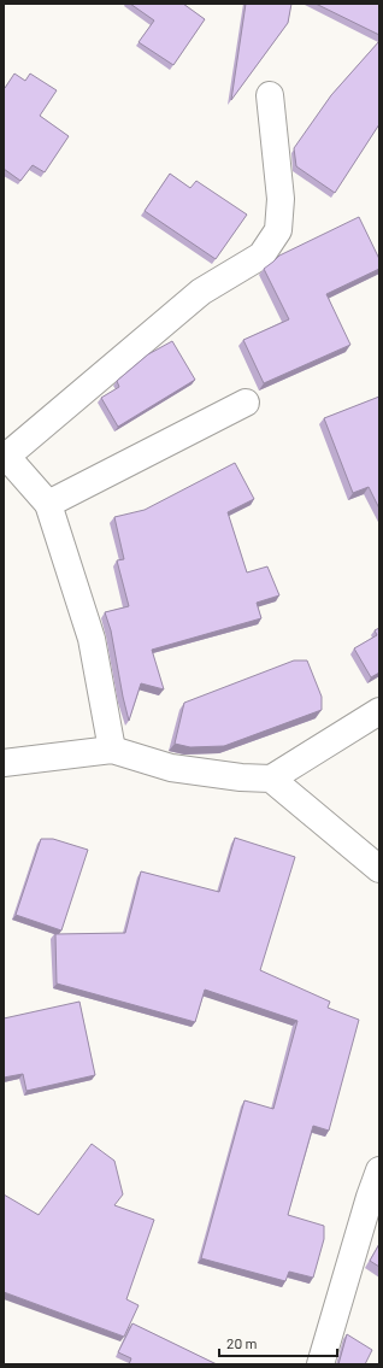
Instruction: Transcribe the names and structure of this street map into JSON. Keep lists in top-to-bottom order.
{
  "scale_bar": "20 m"
}
